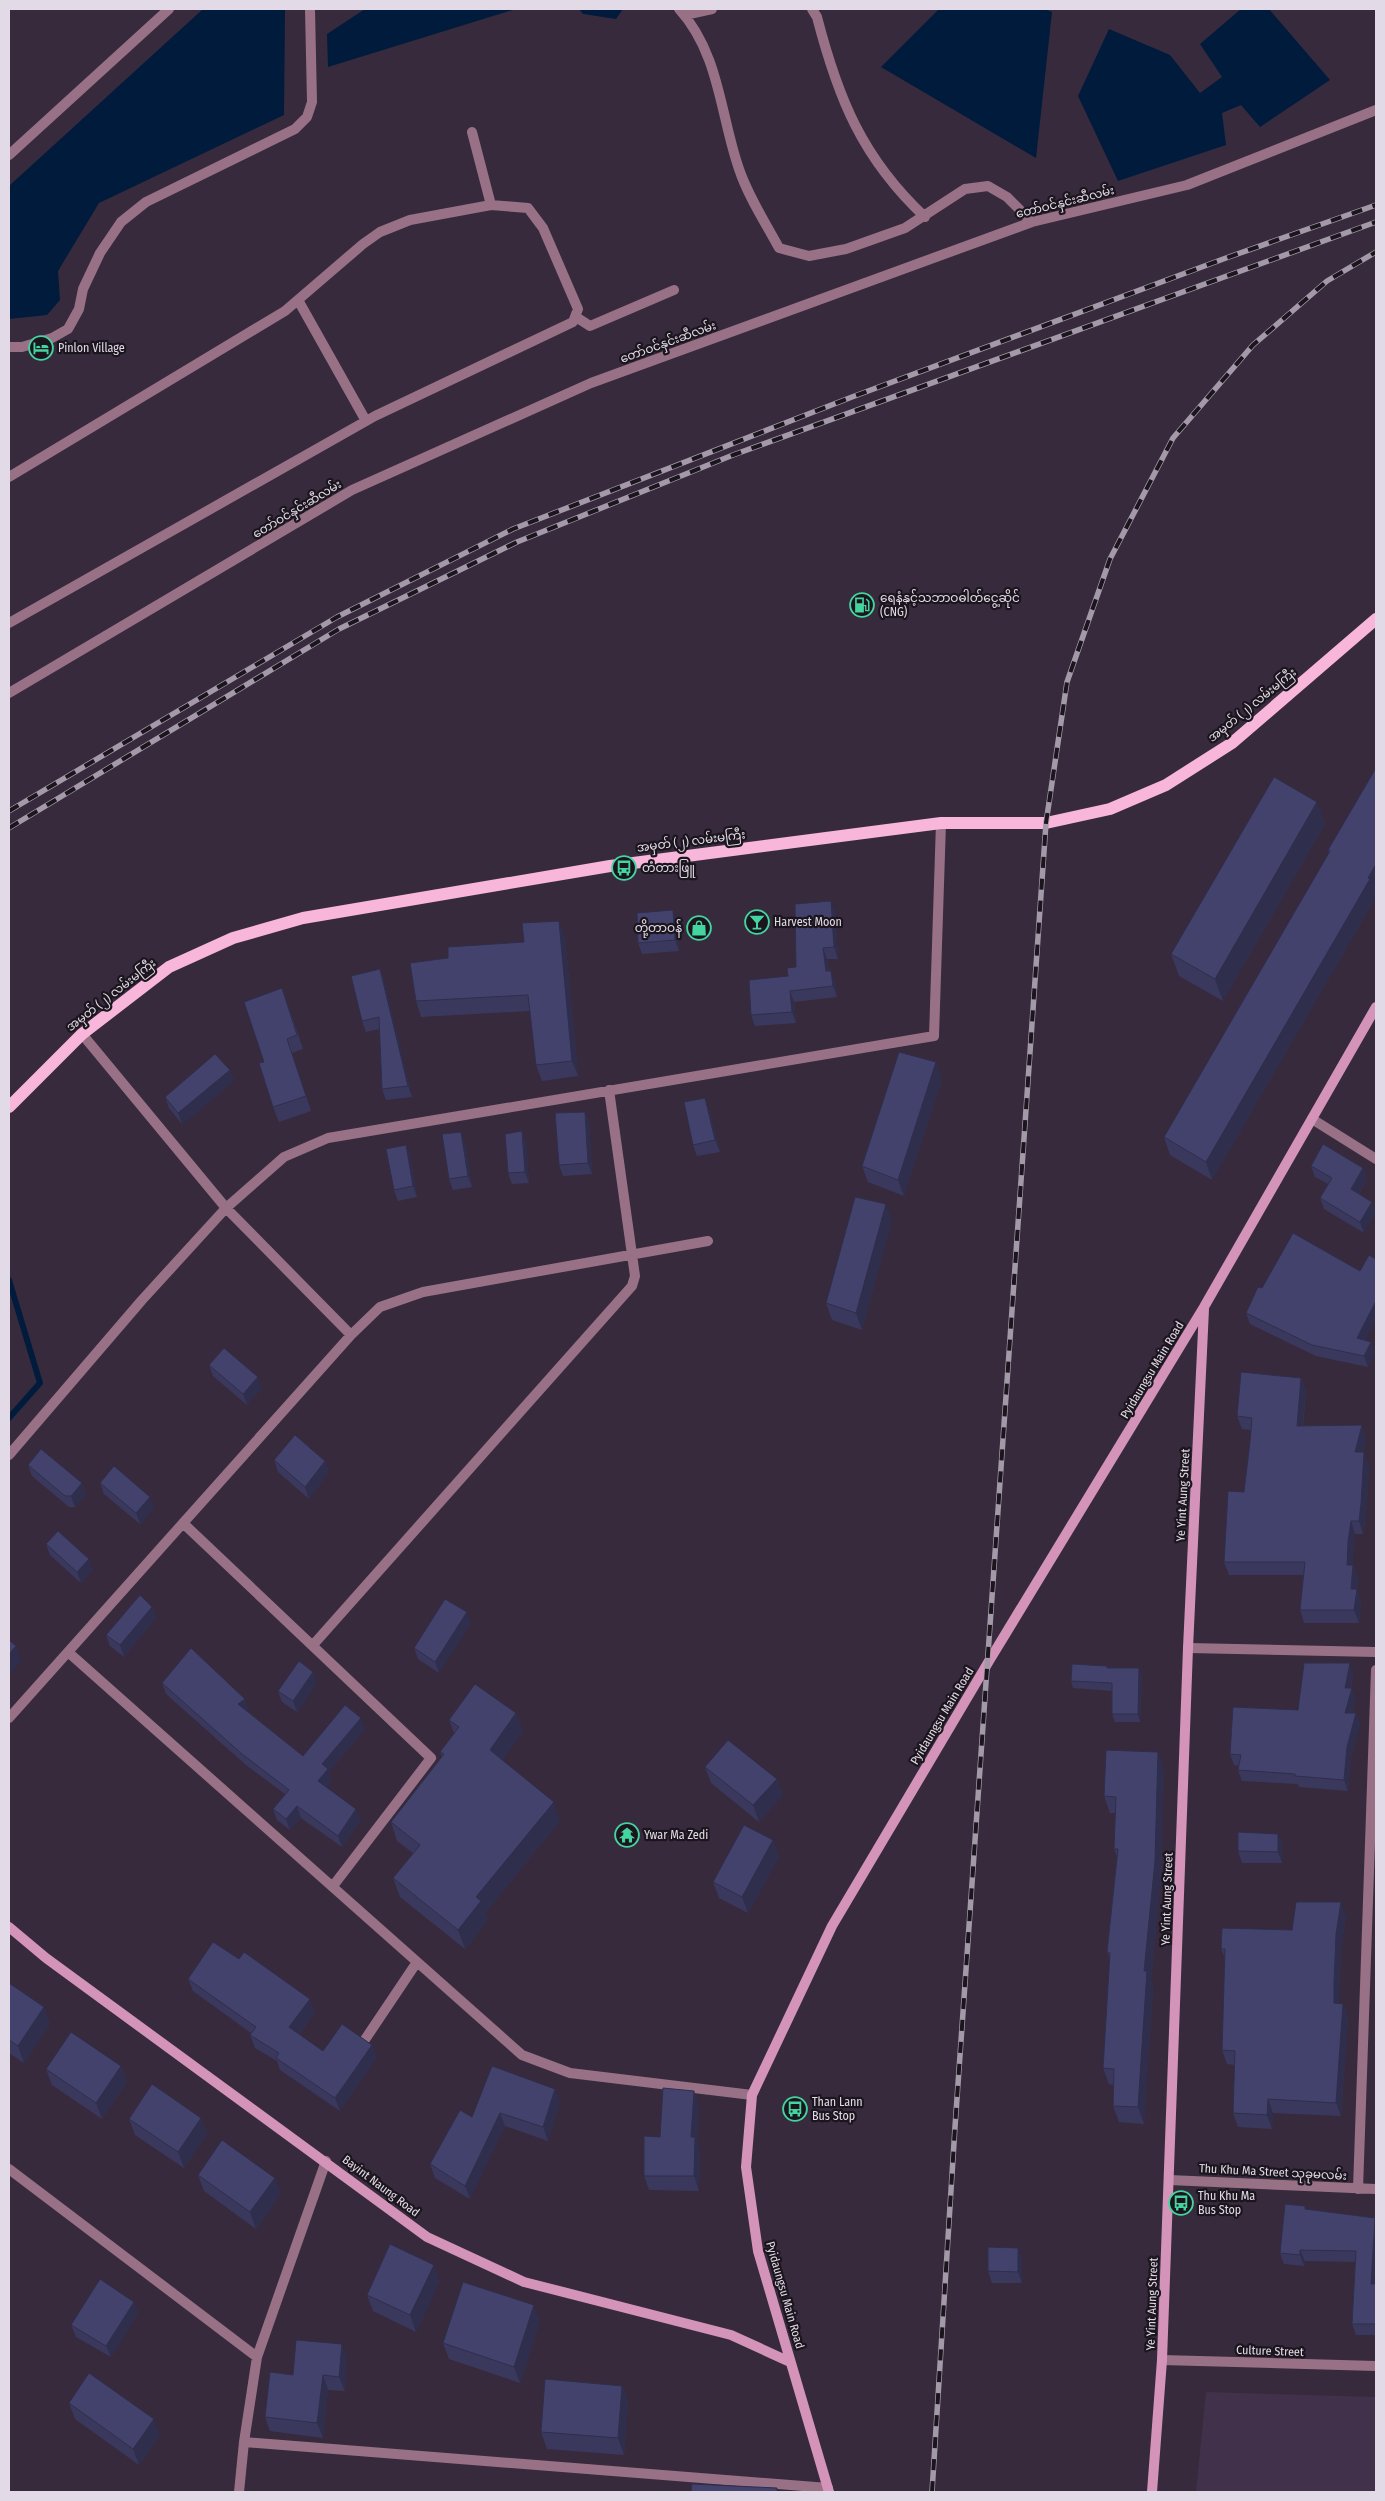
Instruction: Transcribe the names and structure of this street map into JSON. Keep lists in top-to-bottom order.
{
  "streets": {
    "main road": [
      "အမှတ် (၂) လမ်းမကြီး",
      "Pyidaungsu Main Road",
      "Ye Yint Aung Street",
      "Bayint Naung Road"
    ],
    "street": ["တော်ဝင်နှင်းဆီလမ်း", "Thu Khu Ma Street သုခုမလမ်း", "Culture Street"]
  },
  "crossings": [
    ["Pyidaungsu Main Road", "Ye Yint Aung Street"],
    ["Pyidaungsu Main Road", "Bayint Naung Road"],
    ["Ye Yint Aung Street", "Thu Khu Ma Street သုခုမလမ်း"],
    ["Ye Yint Aung Street", "Culture Street"]
  ],
  "places": {
    "hotel": ["Pinlon Village"],
    "fuel station": ["ရေနံနှင့်သဘာဝဓါတ်ငွေ့ဆိုင် (CNG)"],
    "bus stop": ["တံတားဖြူ", "Than Lann Bus Stop", "Thu Khu Ma Bus Stop"],
    "bar": ["Harvest Moon"],
    "shop": ["တို့တာဝန်"],
    "temple": ["Ywar Ma Zedi"]
  }
}
